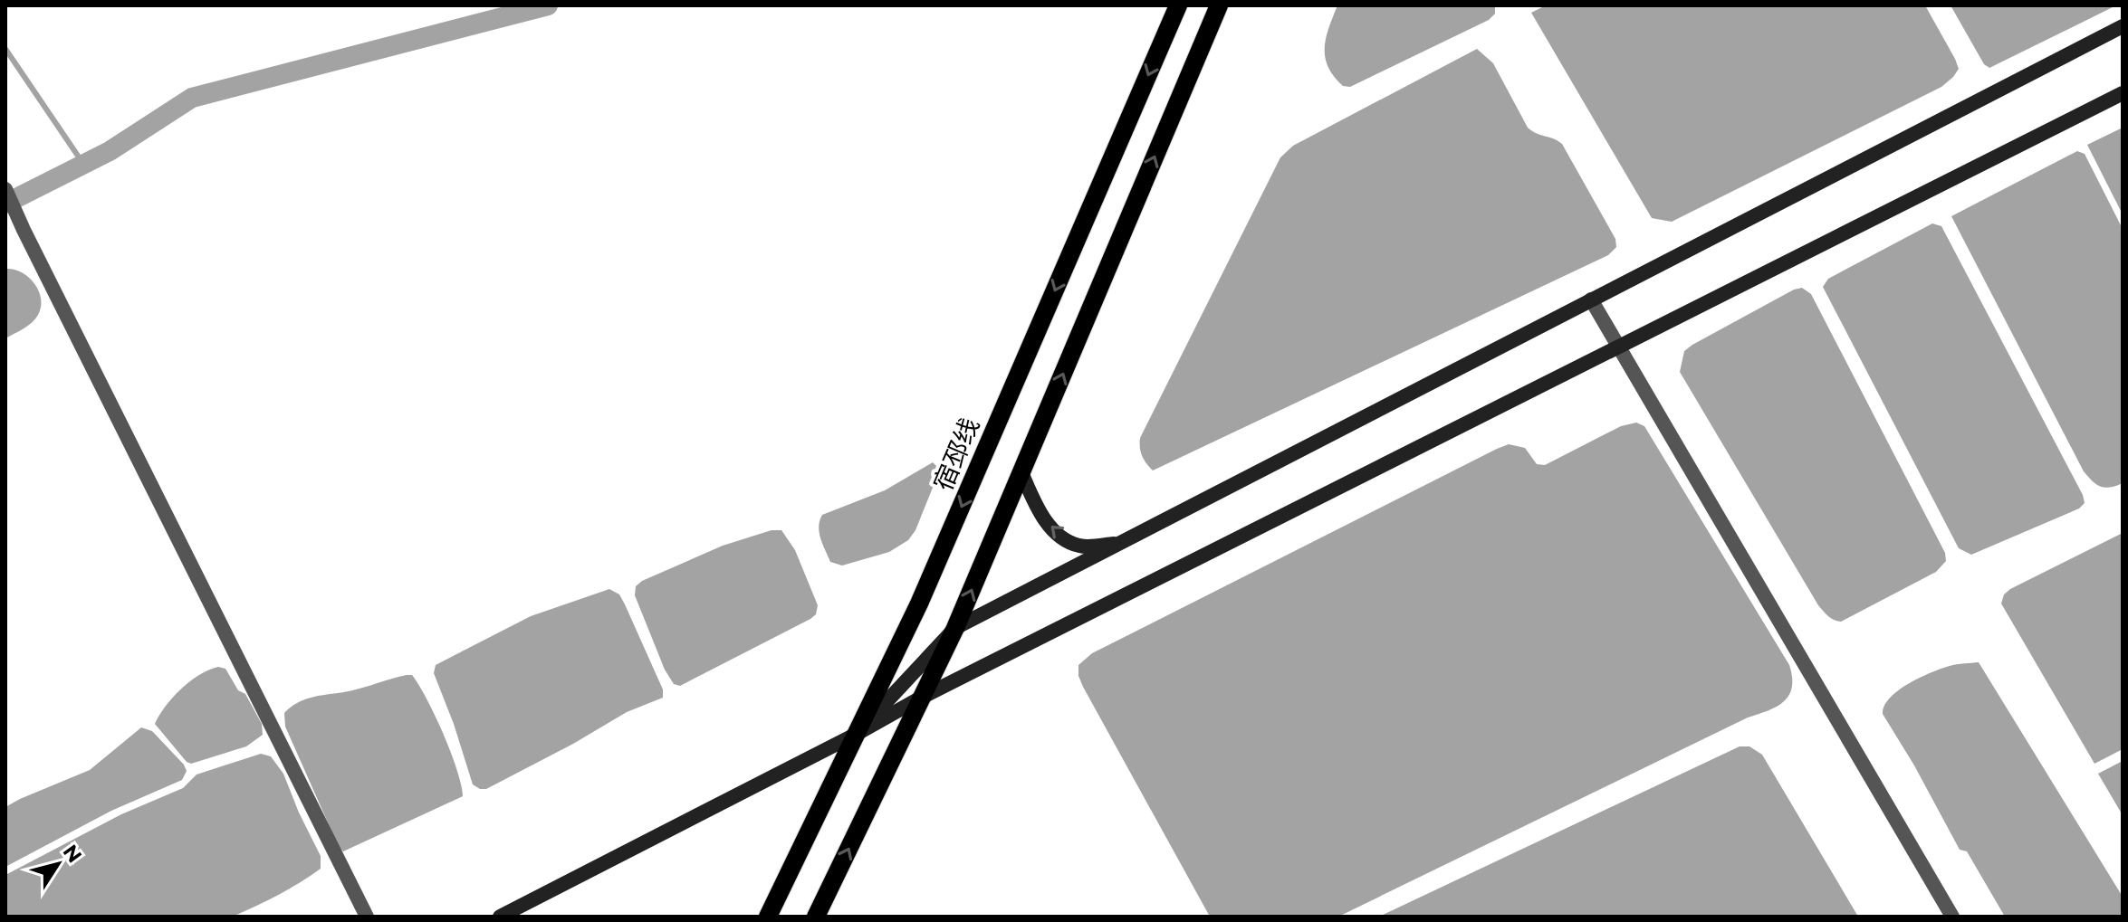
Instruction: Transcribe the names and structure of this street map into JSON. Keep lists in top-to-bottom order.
{
  "streets": {
    "main road": ["宿邳线"]
  },
  "north": "top right"
}
